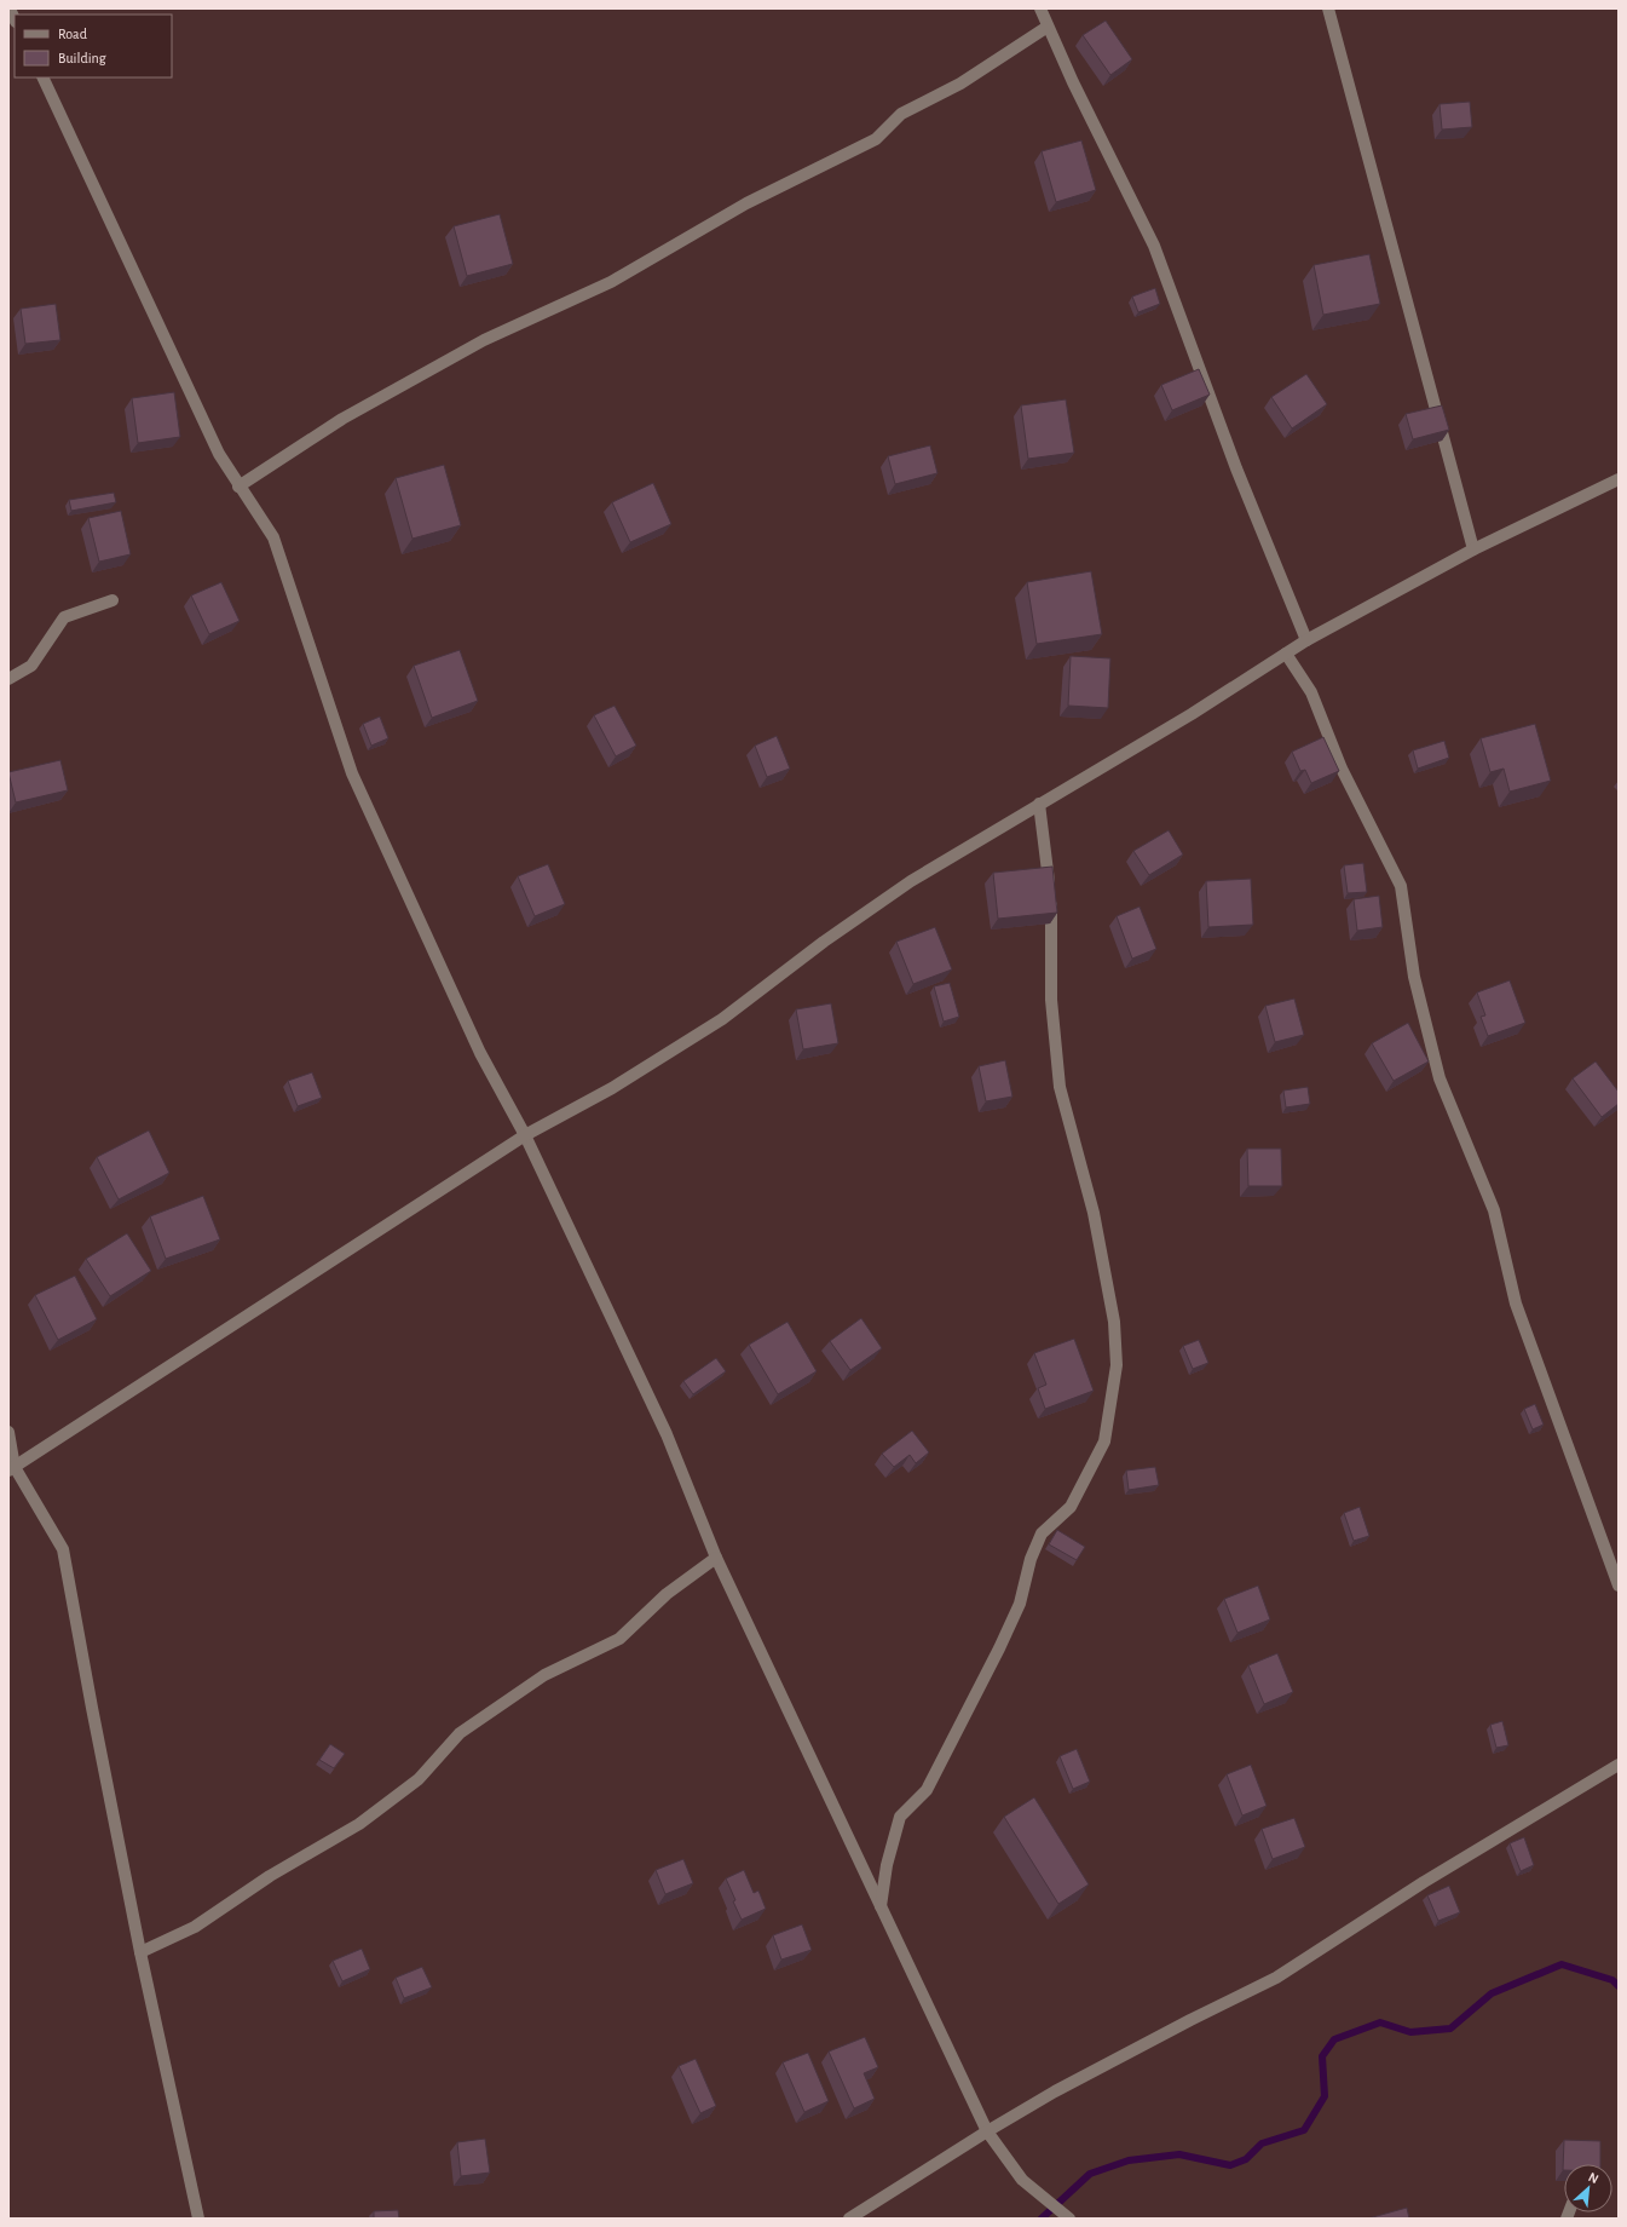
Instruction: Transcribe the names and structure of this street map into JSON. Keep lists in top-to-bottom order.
{
  "legend": ["Road", "Building"],
  "north": "top right"
}
